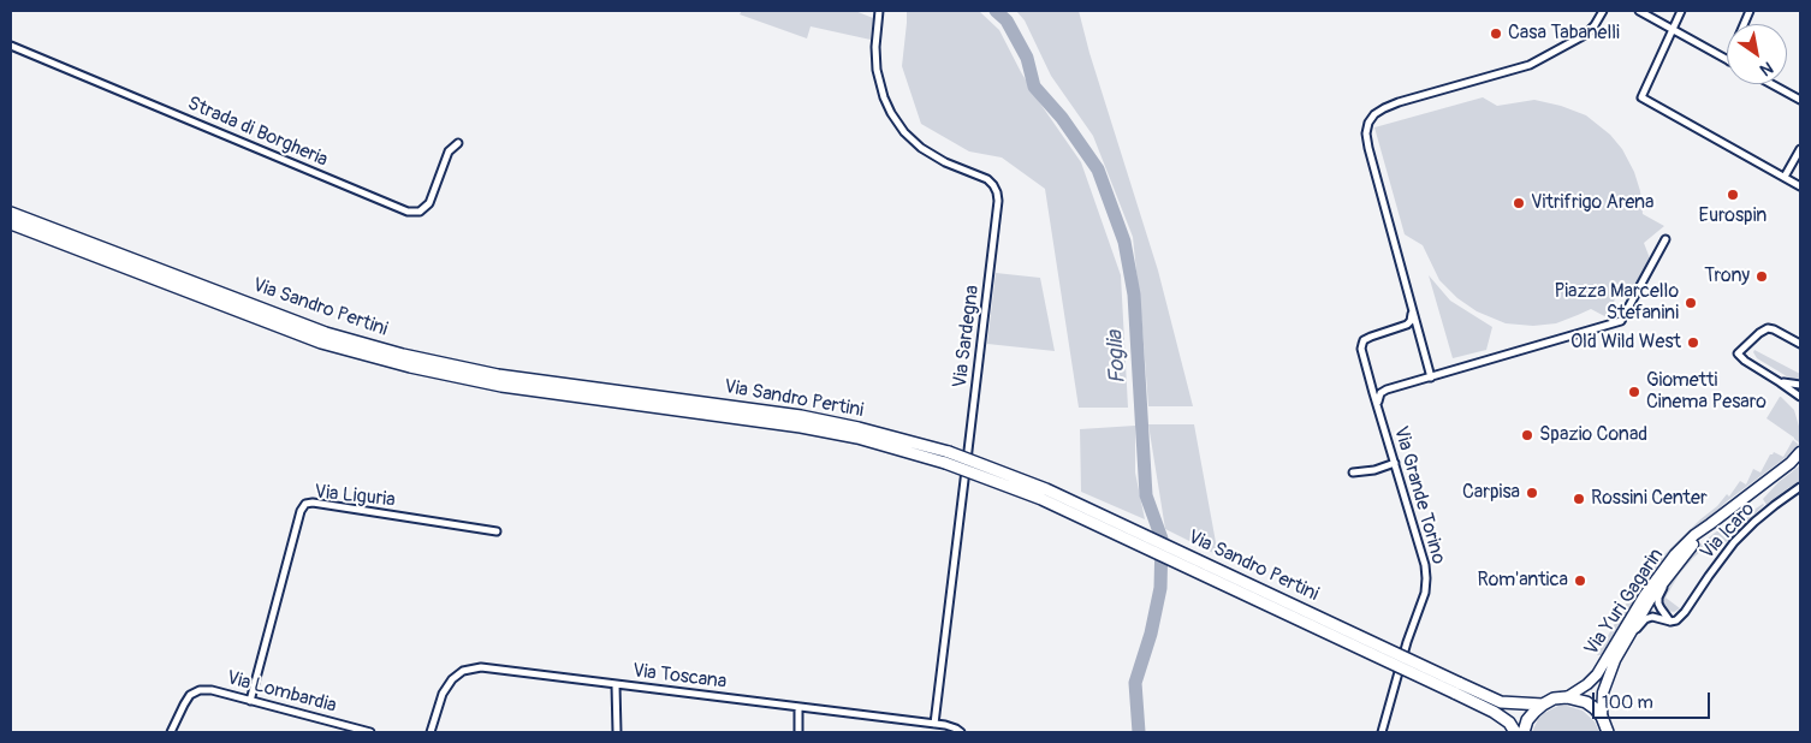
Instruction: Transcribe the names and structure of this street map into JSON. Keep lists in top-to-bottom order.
{
  "streets": {
    "main road": ["Via Sandro Pertini", "Via Yuri Gagarin"],
    "street": [
      "Strada di Borgheria",
      "Via Sardegna",
      "Via Grande Torino",
      "Via Liguria",
      "Via Icaro",
      "Via Toscana",
      "Via Lombardia"
    ]
  },
  "crossings": [
    ["Via Sandro Pertini", "Via Yuri Gagarin"],
    ["Via Sardegna", "Via Toscana"],
    ["Via Liguria", "Via Lombardia"],
    ["Via Icaro", "Via Yuri Gagarin"]
  ],
  "water": ["Foglia"],
  "places": [
    "Casa Tabanelli",
    "Eurospin",
    "Vitrifrigo Arena",
    "Trony",
    "Piazza Marcello Stefanini",
    "Old Wild West",
    "Giometti Cinema Pesaro",
    "Spazio Conad",
    "Carpisa",
    "Rossini Center",
    "Rom'antica"
  ],
  "scale_bar": "100 m",
  "north": "bottom right"
}
